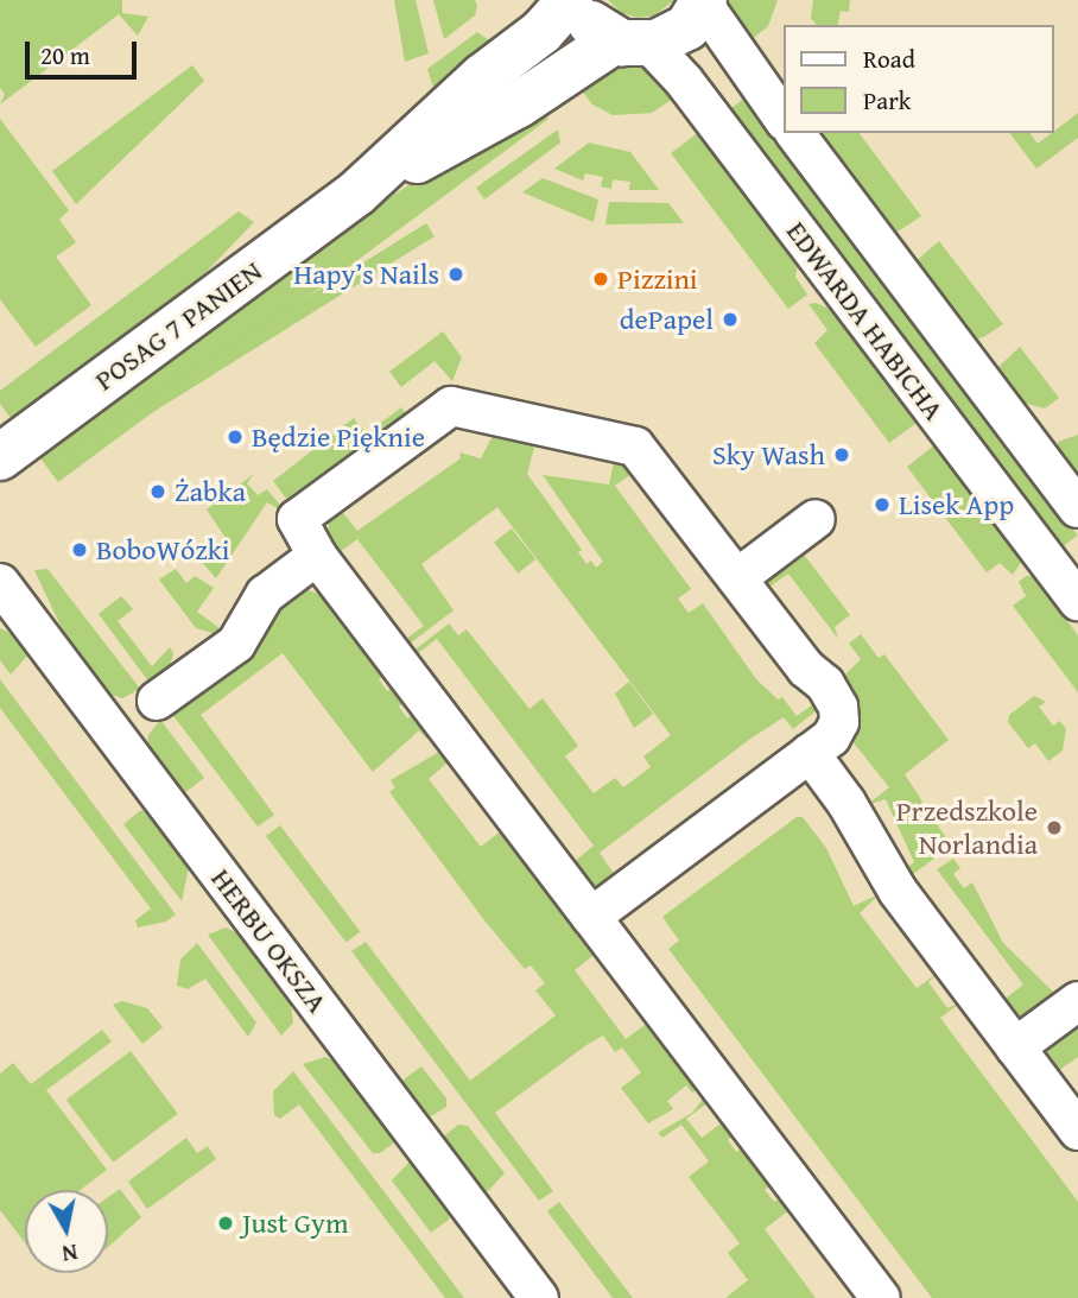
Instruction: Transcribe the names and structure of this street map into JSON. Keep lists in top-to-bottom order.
{
  "streets": {
    "street": ["EDWARDA HABICHA", "POSAG 7 PANIEN", "HERBU OKSZA"]
  },
  "crossings": [
    ["EDWARDA HABICHA", "POSAG 7 PANIEN"]
  ],
  "places": [
    "Hapy’s Nails",
    "Pizzini",
    "dePapel",
    "Będzie Pięknie",
    "Sky Wash",
    "Żabka",
    "Lisek App",
    "BoboWózki",
    "Przedszkole Norlandia",
    "Just Gym"
  ],
  "legend": ["Road", "Park"],
  "scale_bar": "20 m",
  "north": "bottom"
}
